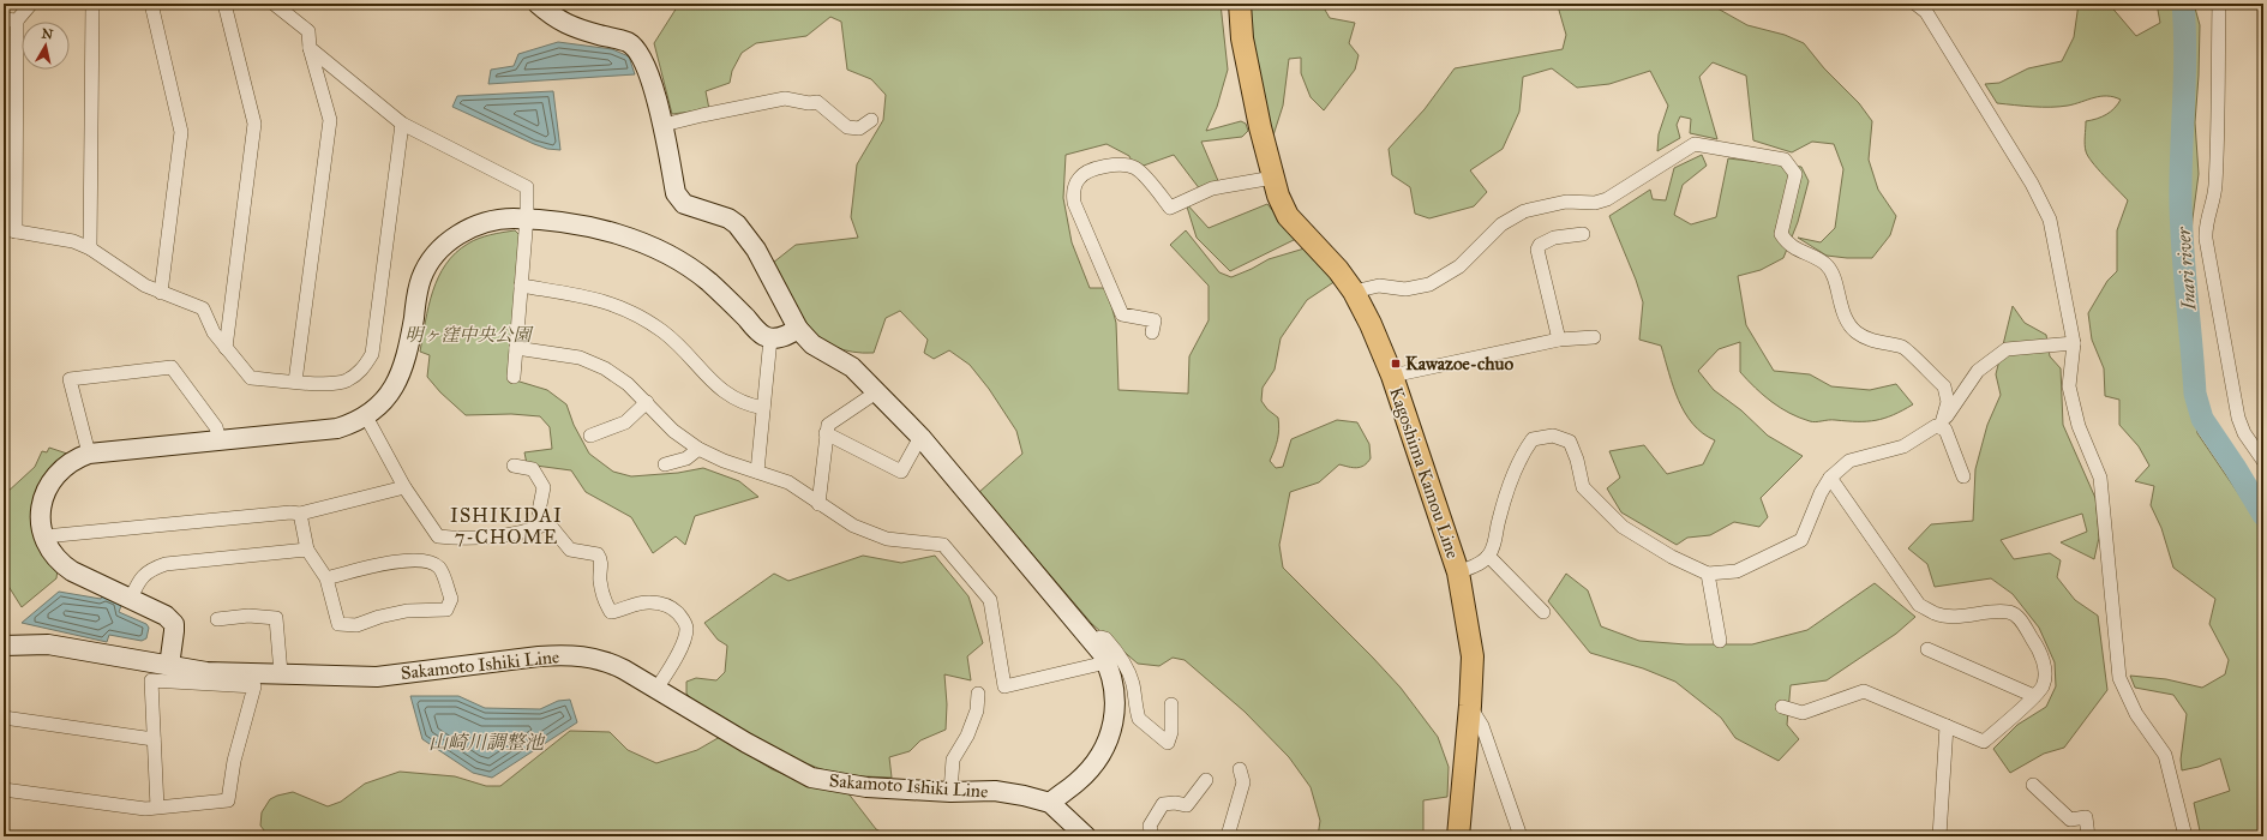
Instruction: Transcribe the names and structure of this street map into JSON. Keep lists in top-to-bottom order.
{
  "streets": {
    "main road": ["Kagoshima Kamou Line"],
    "street": ["Sakamoto Ishiki Line"]
  },
  "districts": ["ISHIKIDAI 7-CHOME"],
  "water": ["Inari river", "山崎川調整池"],
  "parks": ["明ヶ窪中央公園"],
  "places": {
    "transit": ["Kawazoe-chuo"]
  },
  "north": "top"
}
